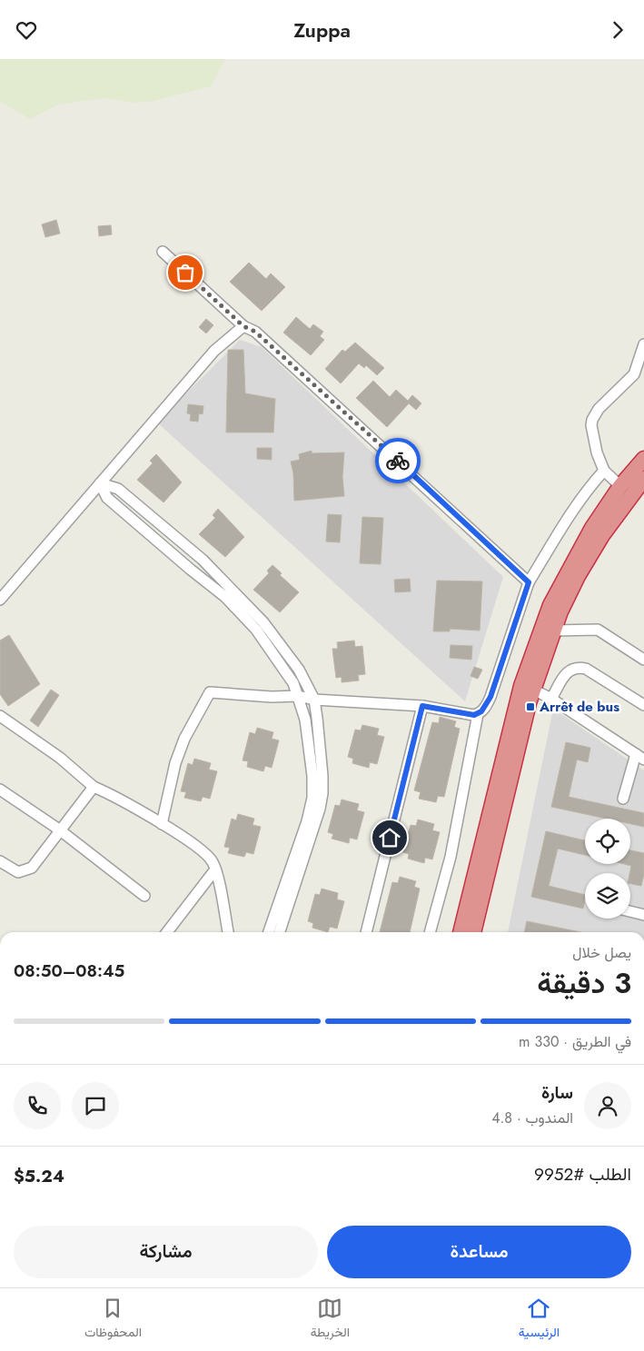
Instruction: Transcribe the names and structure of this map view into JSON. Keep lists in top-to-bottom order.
{
  "places": {
    "transit": ["Arrêt de bus"]
  },
  "page": {
    "header": "Zuppa",
    "heading": ["3 دقيقة", "يصل خلال", "08:45–08:50"],
    "panel": [
      "سارة",
      "المندوب · 4.8",
      "الطلب #9952",
      "$5.24"
    ],
    "bar": "في الطريق · 330 m",
    "buttons": ["مساعدة", "مشاركة"],
    "tabs": ["الرئيسية", "الخريطة", "المحفوظات"]
  }
}
